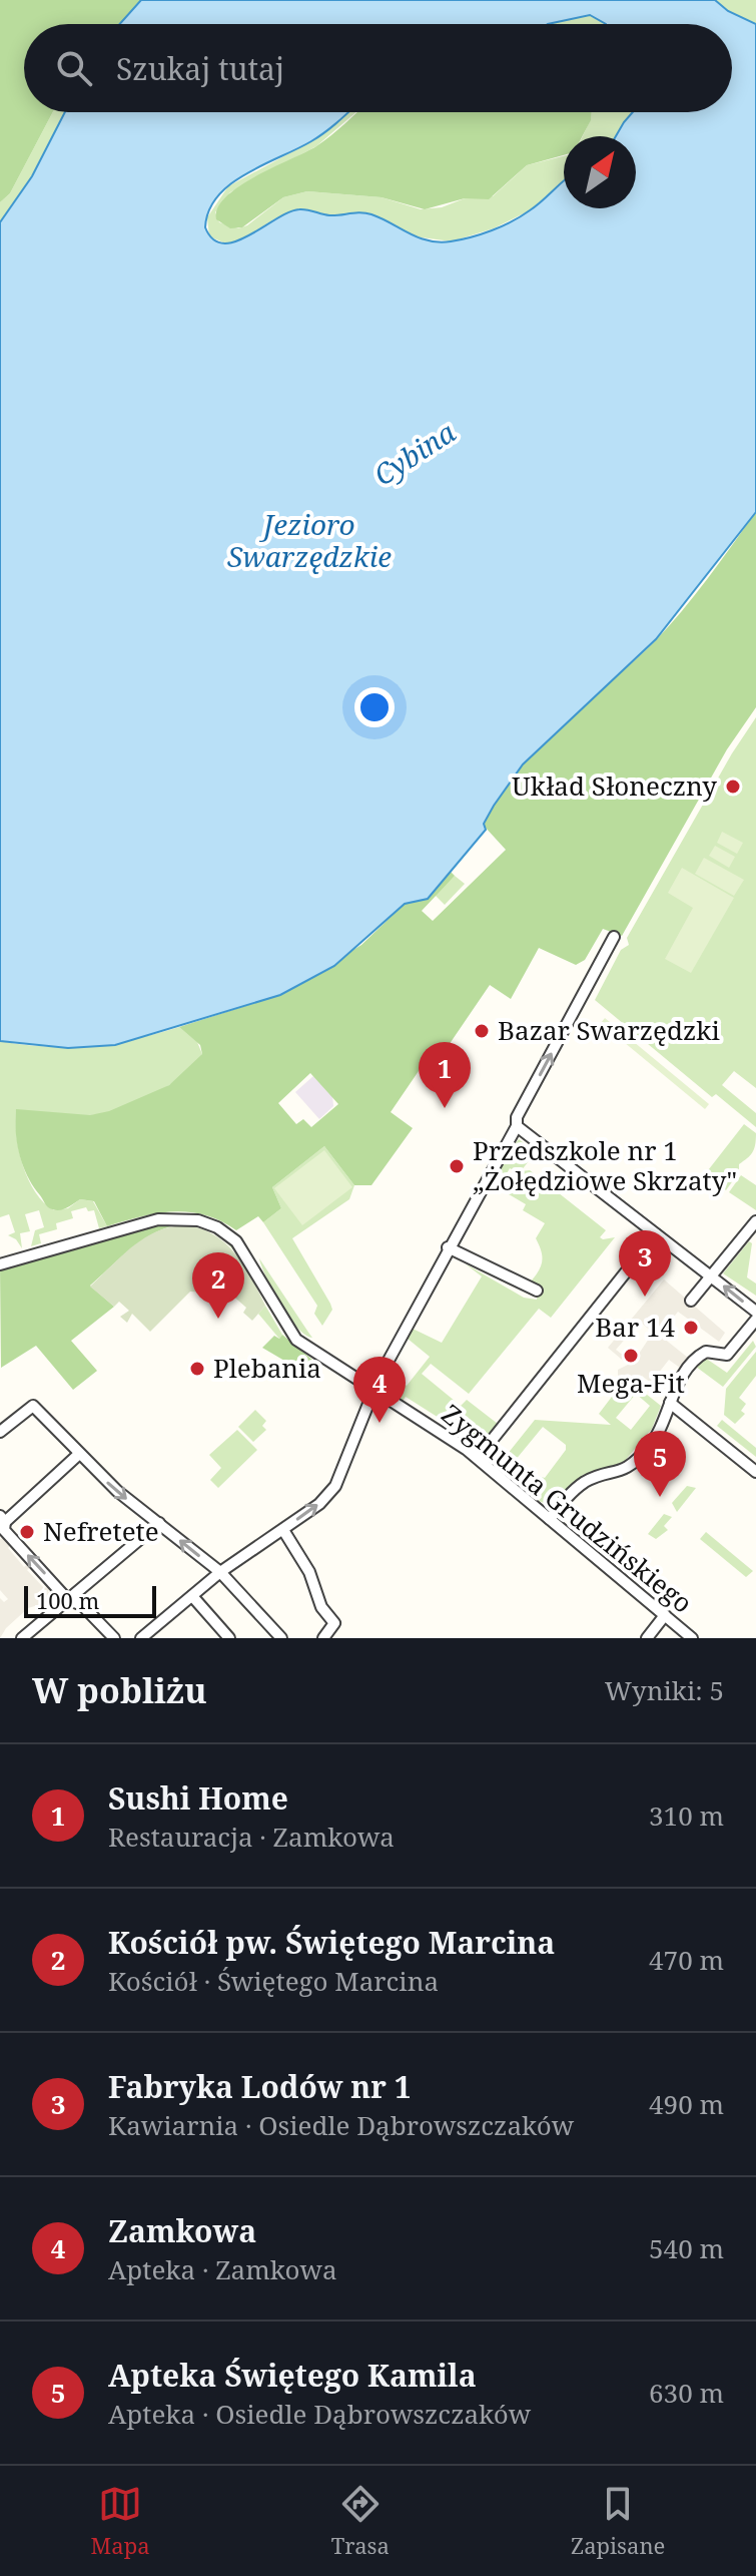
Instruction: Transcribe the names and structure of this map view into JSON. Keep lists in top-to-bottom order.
{
  "streets": {
    "street": ["Zygmunta Grudzińskiego"]
  },
  "water": ["Cybina", "Jezioro Swarzędzkie"],
  "places": [
    "Układ Słoneczny",
    "Bazar Swarzędzki",
    "Przedszkole nr 1 „Żołędziowe Skrzaty\"",
    "Bar 14",
    "Mega-Fit",
    "Plebania",
    "Nefretete"
  ],
  "scale_bar": "100 m",
  "north": "top right",
  "page": {
    "search": "Szukaj tutaj",
    "pins": [
      "1",
      "3",
      "2",
      "4",
      "5"
    ],
    "scale": "100 m",
    "heading": ["W pobliżu", "Wyniki: 5"],
    "list": [
      {
        "mark": "1",
        "name": "Sushi Home",
        "note": "Restauracja · Zamkowa",
        "value": "310 m"
      },
      {
        "mark": "2",
        "name": "Kościół pw. Świętego Marcina",
        "note": "Kościół · Świętego Marcina",
        "value": "470 m"
      },
      {
        "mark": "3",
        "name": "Fabryka Lodów nr 1",
        "note": "Kawiarnia · Osiedle Dąbrowszczaków",
        "value": "490 m"
      },
      {
        "mark": "4",
        "name": "Zamkowa",
        "note": "Apteka · Zamkowa",
        "value": "540 m"
      },
      {
        "mark": "5",
        "name": "Apteka Świętego Kamila",
        "note": "Apteka · Osiedle Dąbrowszczaków",
        "value": "630 m"
      }
    ],
    "nav": ["Mapa", "Trasa", "Zapisane"]
  }
}
